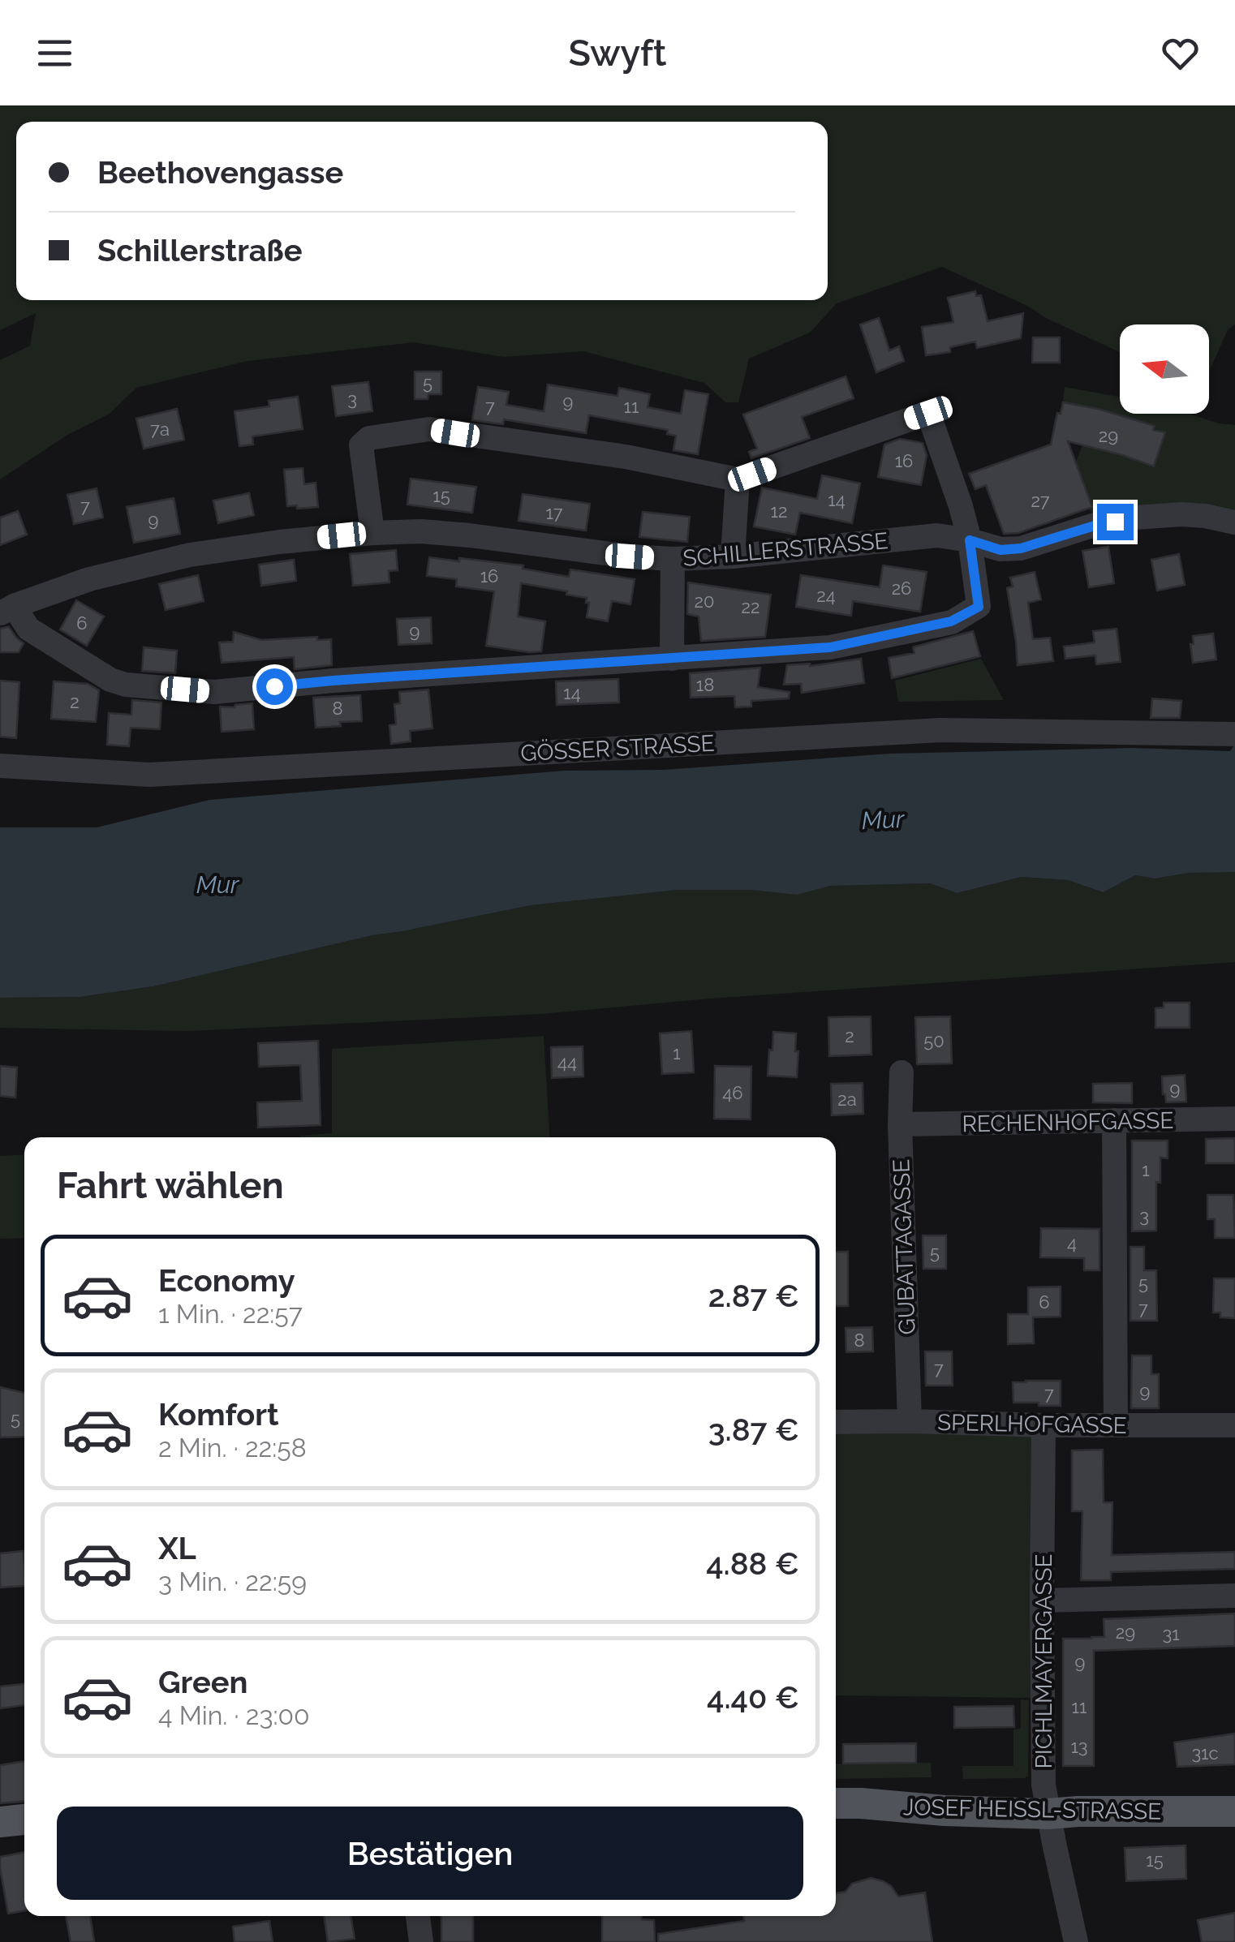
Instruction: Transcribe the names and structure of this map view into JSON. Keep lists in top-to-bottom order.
{
  "streets": {
    "main road": ["JOSEF HEISSL-STRASSE"],
    "street": [
      "SCHILLERSTRASSE",
      "GÖSSER STRASSE",
      "RECHENHOFGASSE",
      "GUBATTAGASSE",
      "SPERLHOFGASSE",
      "PICHLMAYERGASSE"
    ]
  },
  "crossings": [
    ["RECHENHOFGASSE", "GUBATTAGASSE"],
    ["GUBATTAGASSE", "SPERLHOFGASSE"],
    ["SPERLHOFGASSE", "PICHLMAYERGASSE"],
    ["PICHLMAYERGASSE", "JOSEF HEISSL-STRASSE"]
  ],
  "water": ["Mur"],
  "house_numbers": [
    "5",
    "3",
    "9",
    "7",
    "11",
    "7a",
    "29",
    "16",
    "15",
    "14",
    "27",
    "7",
    "12",
    "17",
    "9",
    "16",
    "26",
    "24",
    "20",
    "22",
    "6",
    "9",
    "18",
    "14",
    "2",
    "8",
    "2",
    "50",
    "1",
    "44",
    "9",
    "46",
    "2a",
    "1",
    "3",
    "4",
    "5",
    "5",
    "6",
    "7",
    "8",
    "7",
    "9",
    "7",
    "5",
    "29",
    "31",
    "9",
    "11",
    "13",
    "31c",
    "15"
  ],
  "north": "left",
  "page": {
    "header": "Swyft",
    "banner": ["Beethovengasse", "Schillerstraße"],
    "heading": "Fahrt wählen",
    "list": [
      {
        "name": "Economy",
        "note": "1 Min. · 22:57",
        "value": "2.87 €"
      },
      {
        "name": "Komfort",
        "note": "2 Min. · 22:58",
        "value": "3.87 €"
      },
      {
        "name": "XL",
        "note": "3 Min. · 22:59",
        "value": "4.88 €"
      },
      {
        "name": "Green",
        "note": "4 Min. · 23:00",
        "value": "4.40 €"
      }
    ],
    "buttons": "Bestätigen"
  }
}
